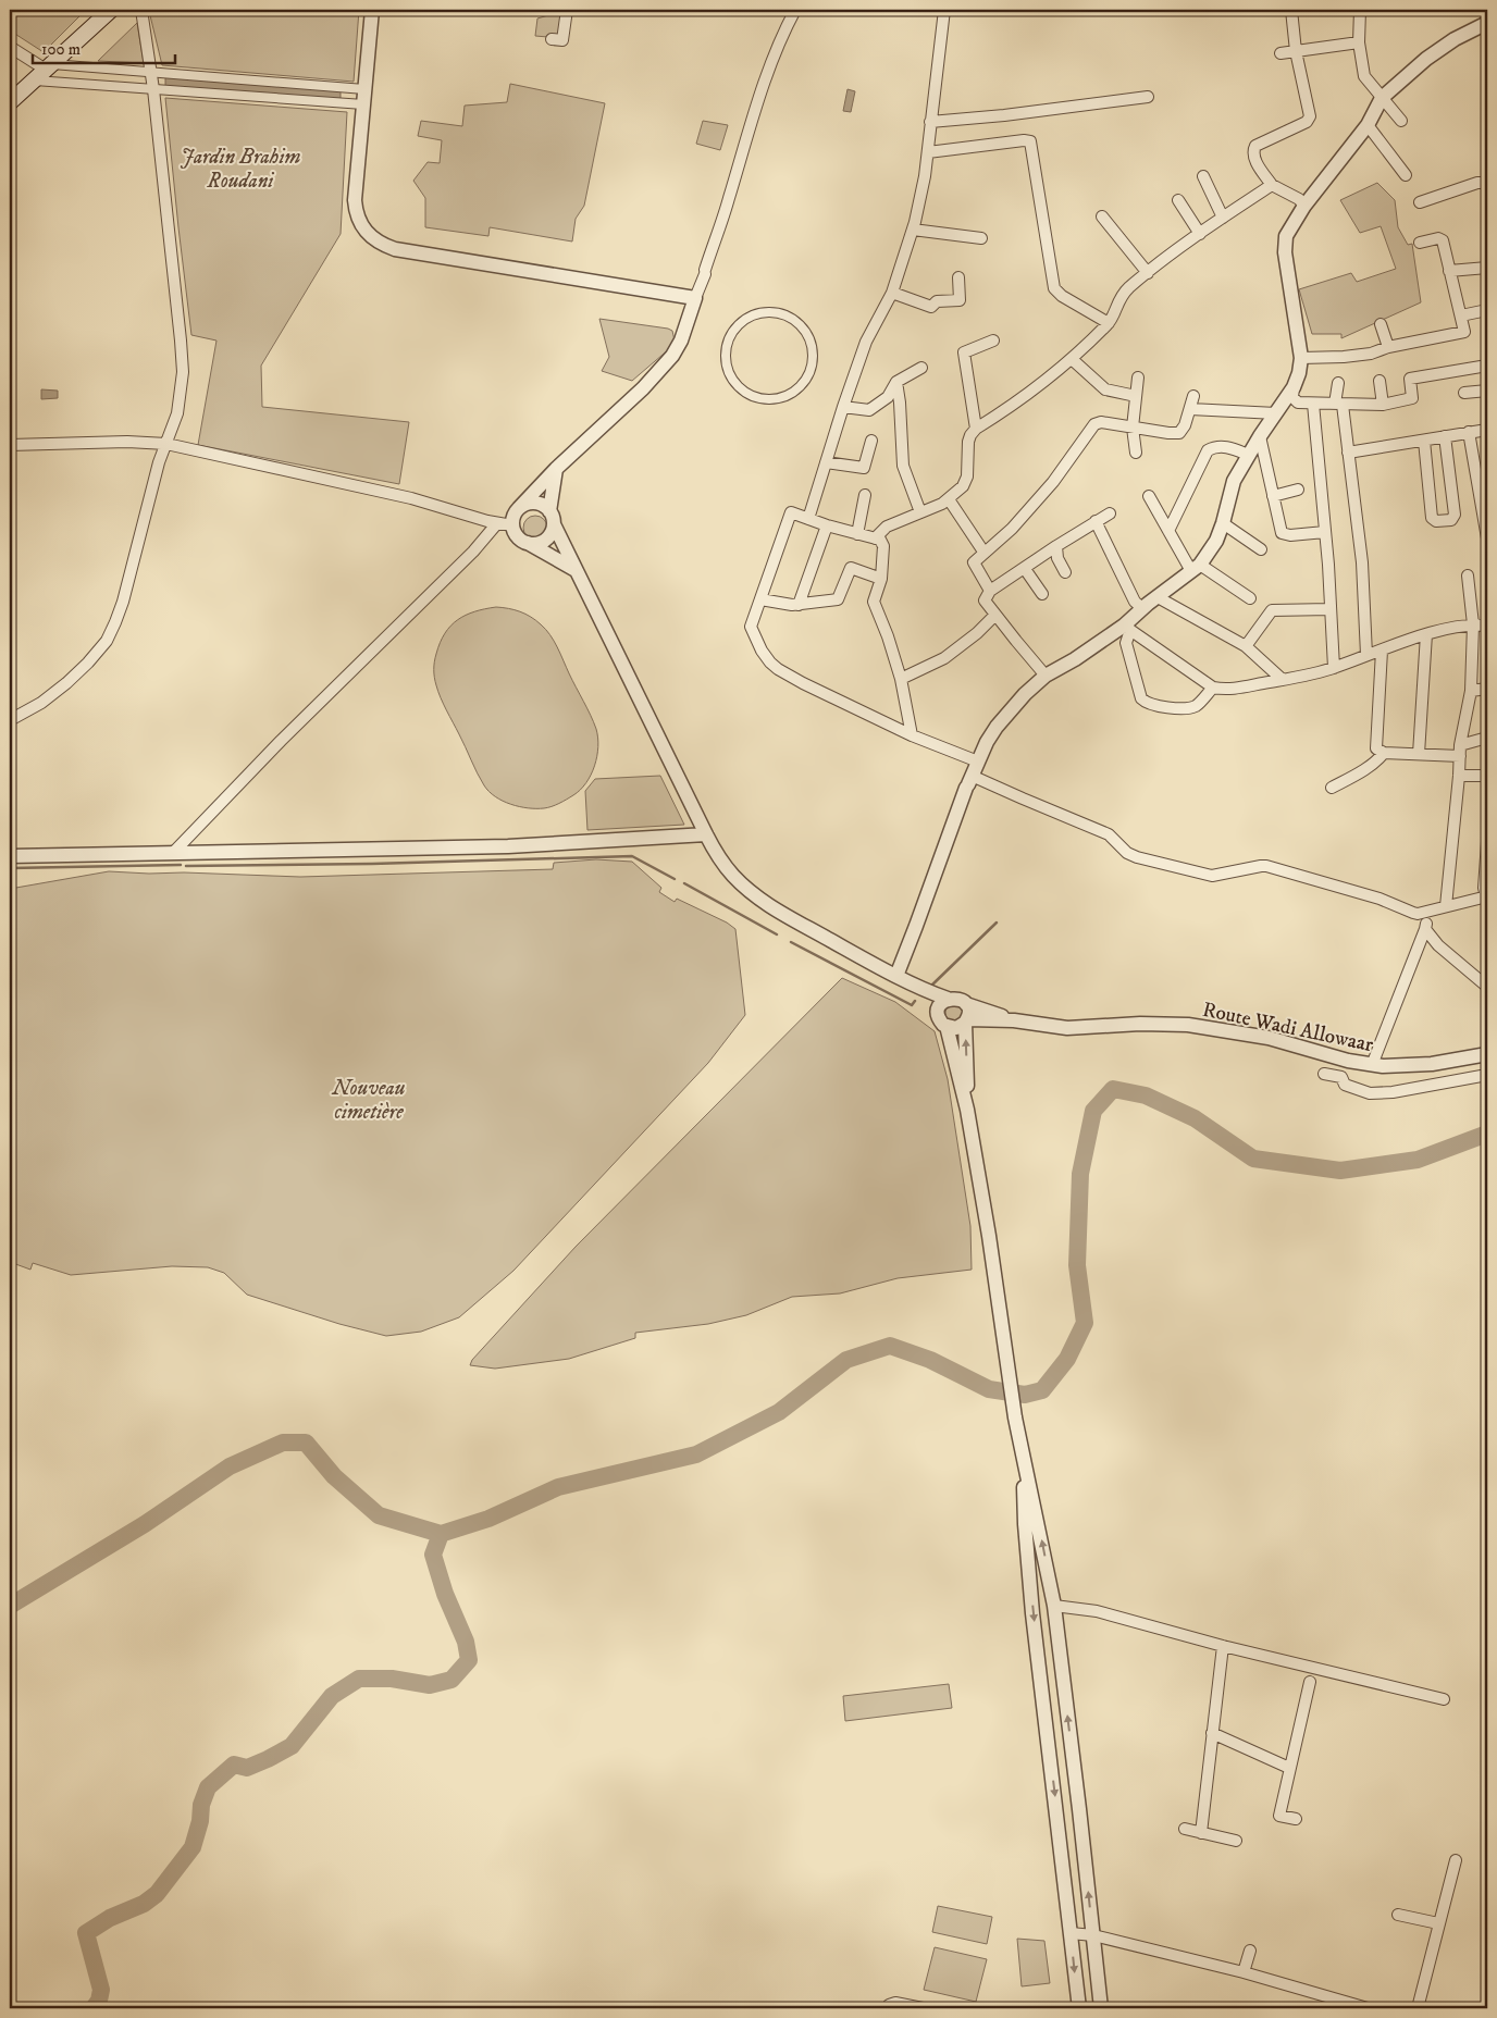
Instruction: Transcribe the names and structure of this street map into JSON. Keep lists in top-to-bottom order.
{
  "streets": {
    "street": ["Route Wadi Allowaar"]
  },
  "parks": ["Jardin Brahim Roudani", "Nouveau cimetière"],
  "scale_bar": "100 m"
}
